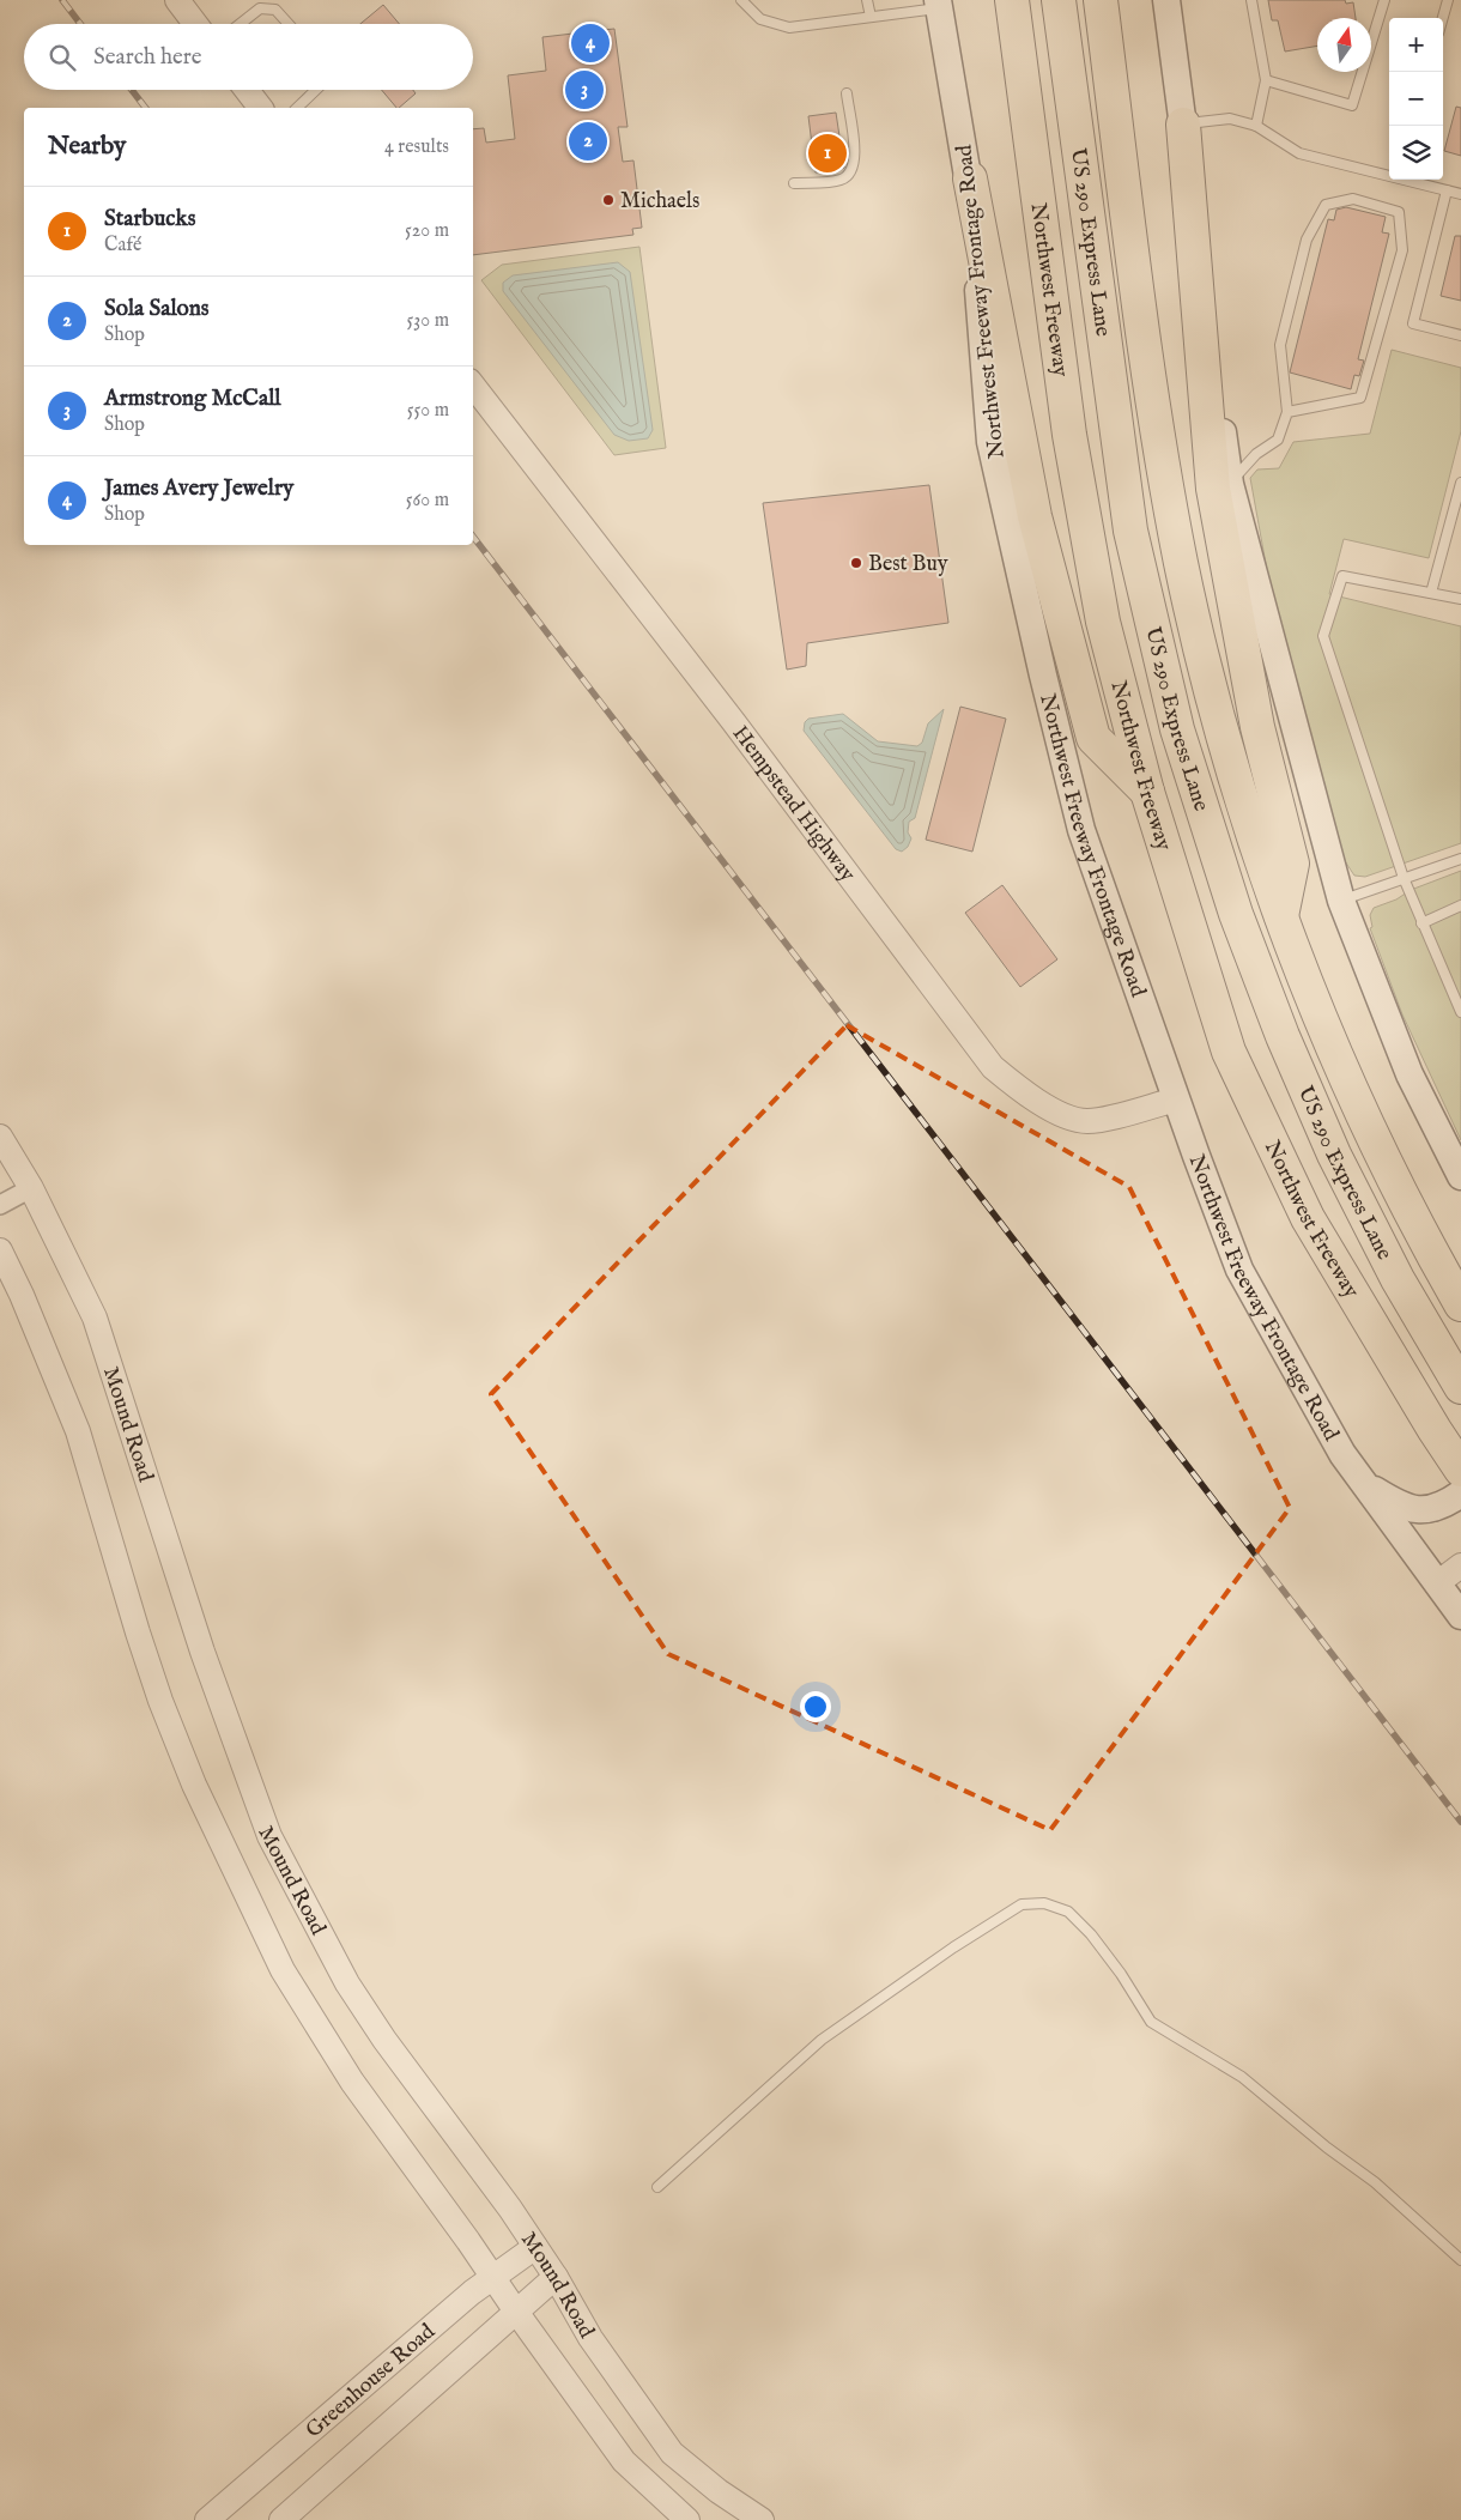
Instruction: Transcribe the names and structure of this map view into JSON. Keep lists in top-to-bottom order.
{
  "streets": {
    "highway": ["US 290 Express Lane", "Northwest Freeway"],
    "main road": ["Northwest Freeway Frontage Road"],
    "street": ["Hempstead Highway", "Mound Road", "Greenhouse Road"]
  },
  "crossings": [
    ["Northwest Freeway Frontage Road", "Hempstead Highway"],
    ["Mound Road", "Greenhouse Road"]
  ],
  "places": ["Michaels", "Best Buy"],
  "north": "top",
  "page": {
    "map_buttons": ["+", "−"],
    "pins": [
      "4",
      "3",
      "2",
      "1"
    ],
    "search": "Search here",
    "heading": ["Nearby", "4 results"],
    "list": [
      {
        "mark": "1",
        "name": "Starbucks",
        "note": "Café",
        "value": "520 m"
      },
      {
        "mark": "2",
        "name": "Sola Salons",
        "note": "Shop",
        "value": "530 m"
      },
      {
        "mark": "3",
        "name": "Armstrong McCall",
        "note": "Shop",
        "value": "550 m"
      },
      {
        "mark": "4",
        "name": "James Avery Jewelry",
        "note": "Shop",
        "value": "560 m"
      }
    ]
  }
}
